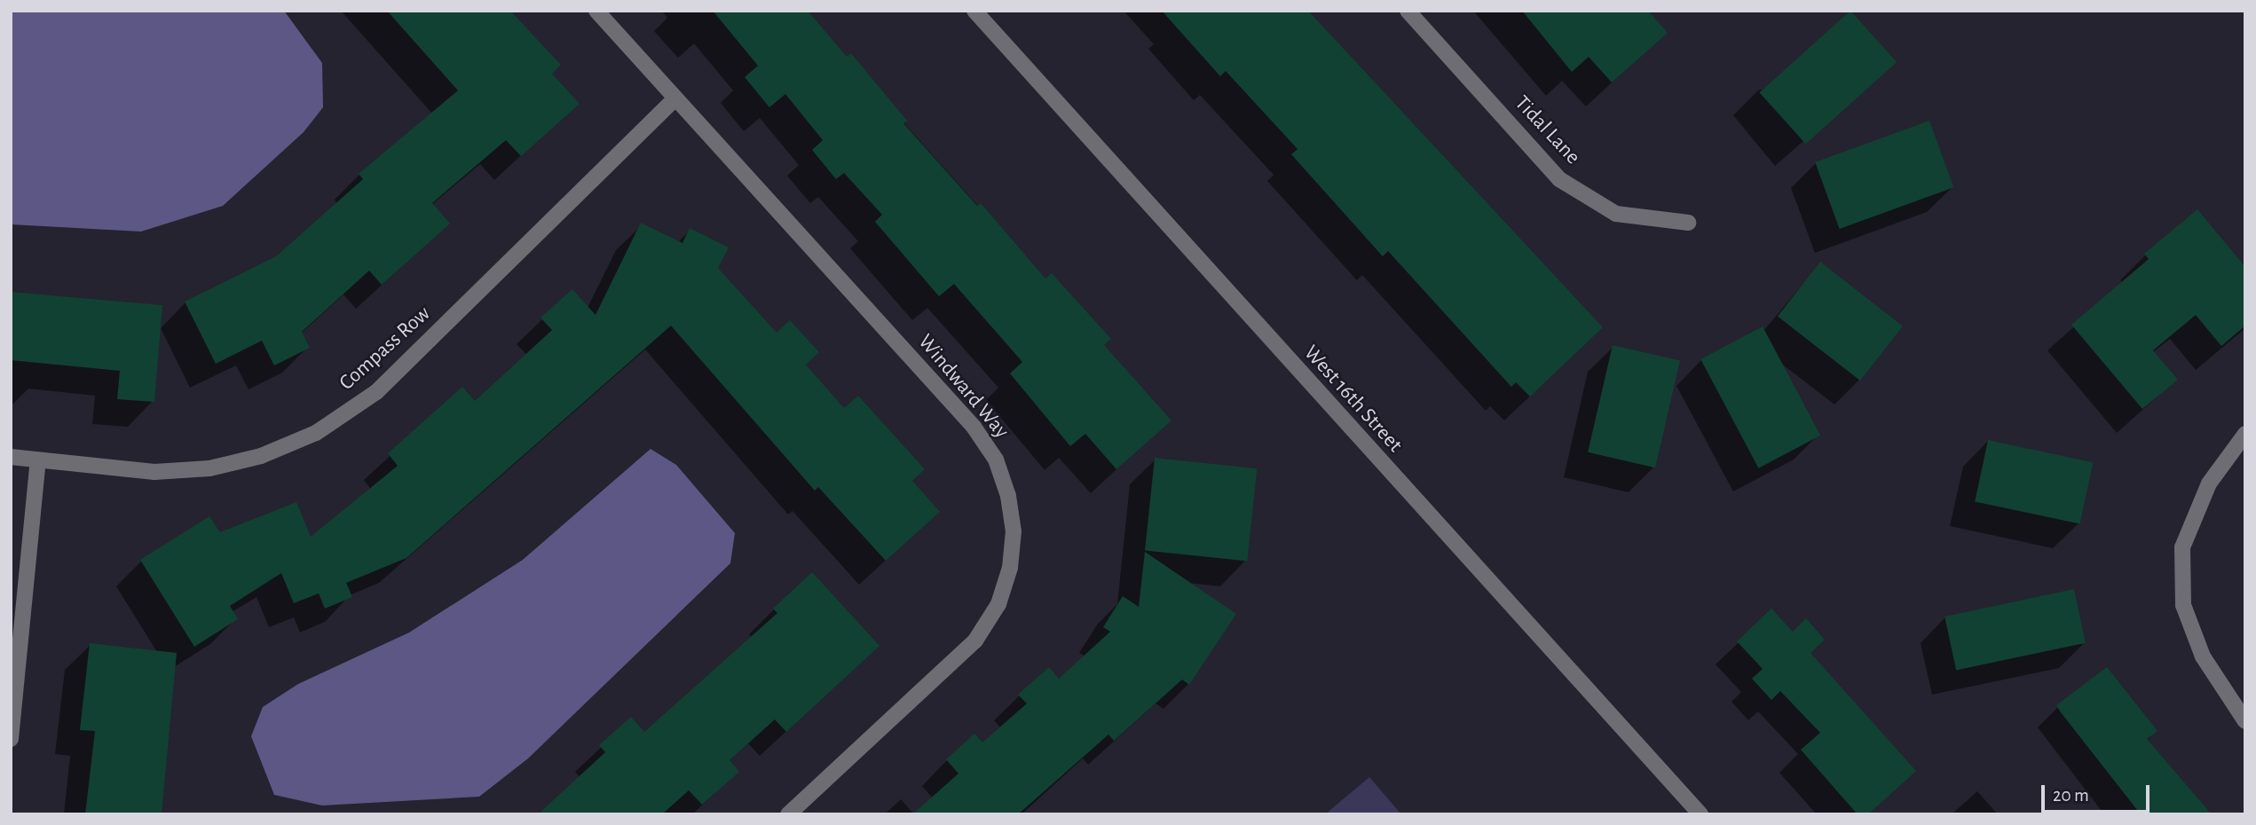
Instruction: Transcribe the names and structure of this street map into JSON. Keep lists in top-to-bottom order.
{
  "streets": {
    "street": [
      "Tidal Lane",
      "Compass Row",
      "Windward Way",
      "West 16th Street"
    ]
  },
  "crossings": [
    ["Compass Row", "Windward Way"]
  ],
  "scale_bar": "20 m"
}
